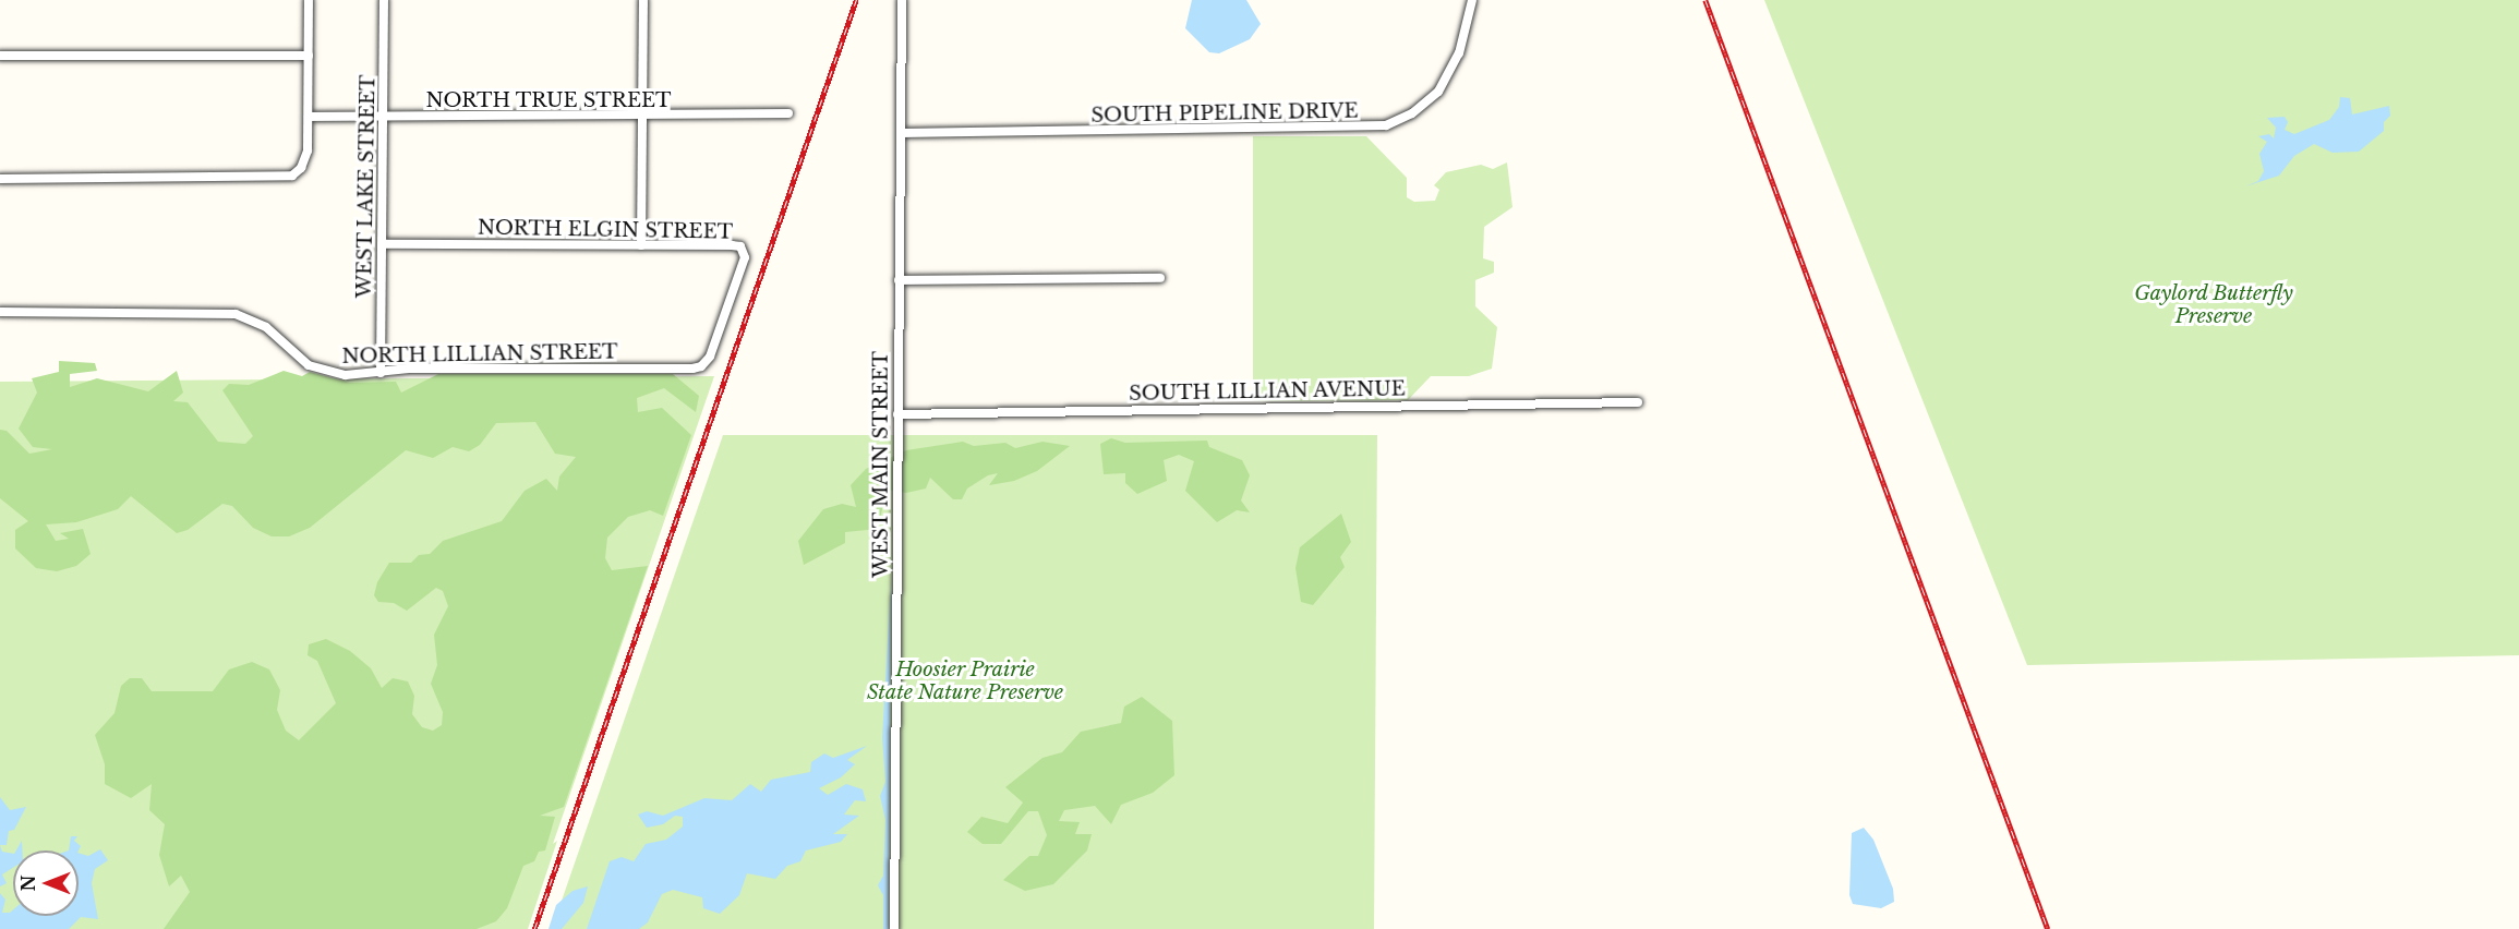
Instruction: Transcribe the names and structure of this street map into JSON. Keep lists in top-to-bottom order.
{
  "streets": {
    "street": [
      "NORTH TRUE STREET",
      "SOUTH PIPELINE DRIVE",
      "WEST LAKE STREET",
      "NORTH ELGIN STREET",
      "NORTH LILLIAN STREET",
      "SOUTH LILLIAN AVENUE",
      "WEST MAIN STREET"
    ]
  },
  "crossings": [
    ["NORTH TRUE STREET", "WEST LAKE STREET"],
    ["SOUTH PIPELINE DRIVE", "WEST MAIN STREET"],
    ["WEST LAKE STREET", "NORTH ELGIN STREET"],
    ["WEST LAKE STREET", "NORTH LILLIAN STREET"],
    ["NORTH ELGIN STREET", "NORTH LILLIAN STREET"],
    ["SOUTH LILLIAN AVENUE", "WEST MAIN STREET"]
  ],
  "parks": ["Gaylord Butterfly Preserve", "Hoosier Prairie State Nature Preserve"],
  "north": "left"
}
